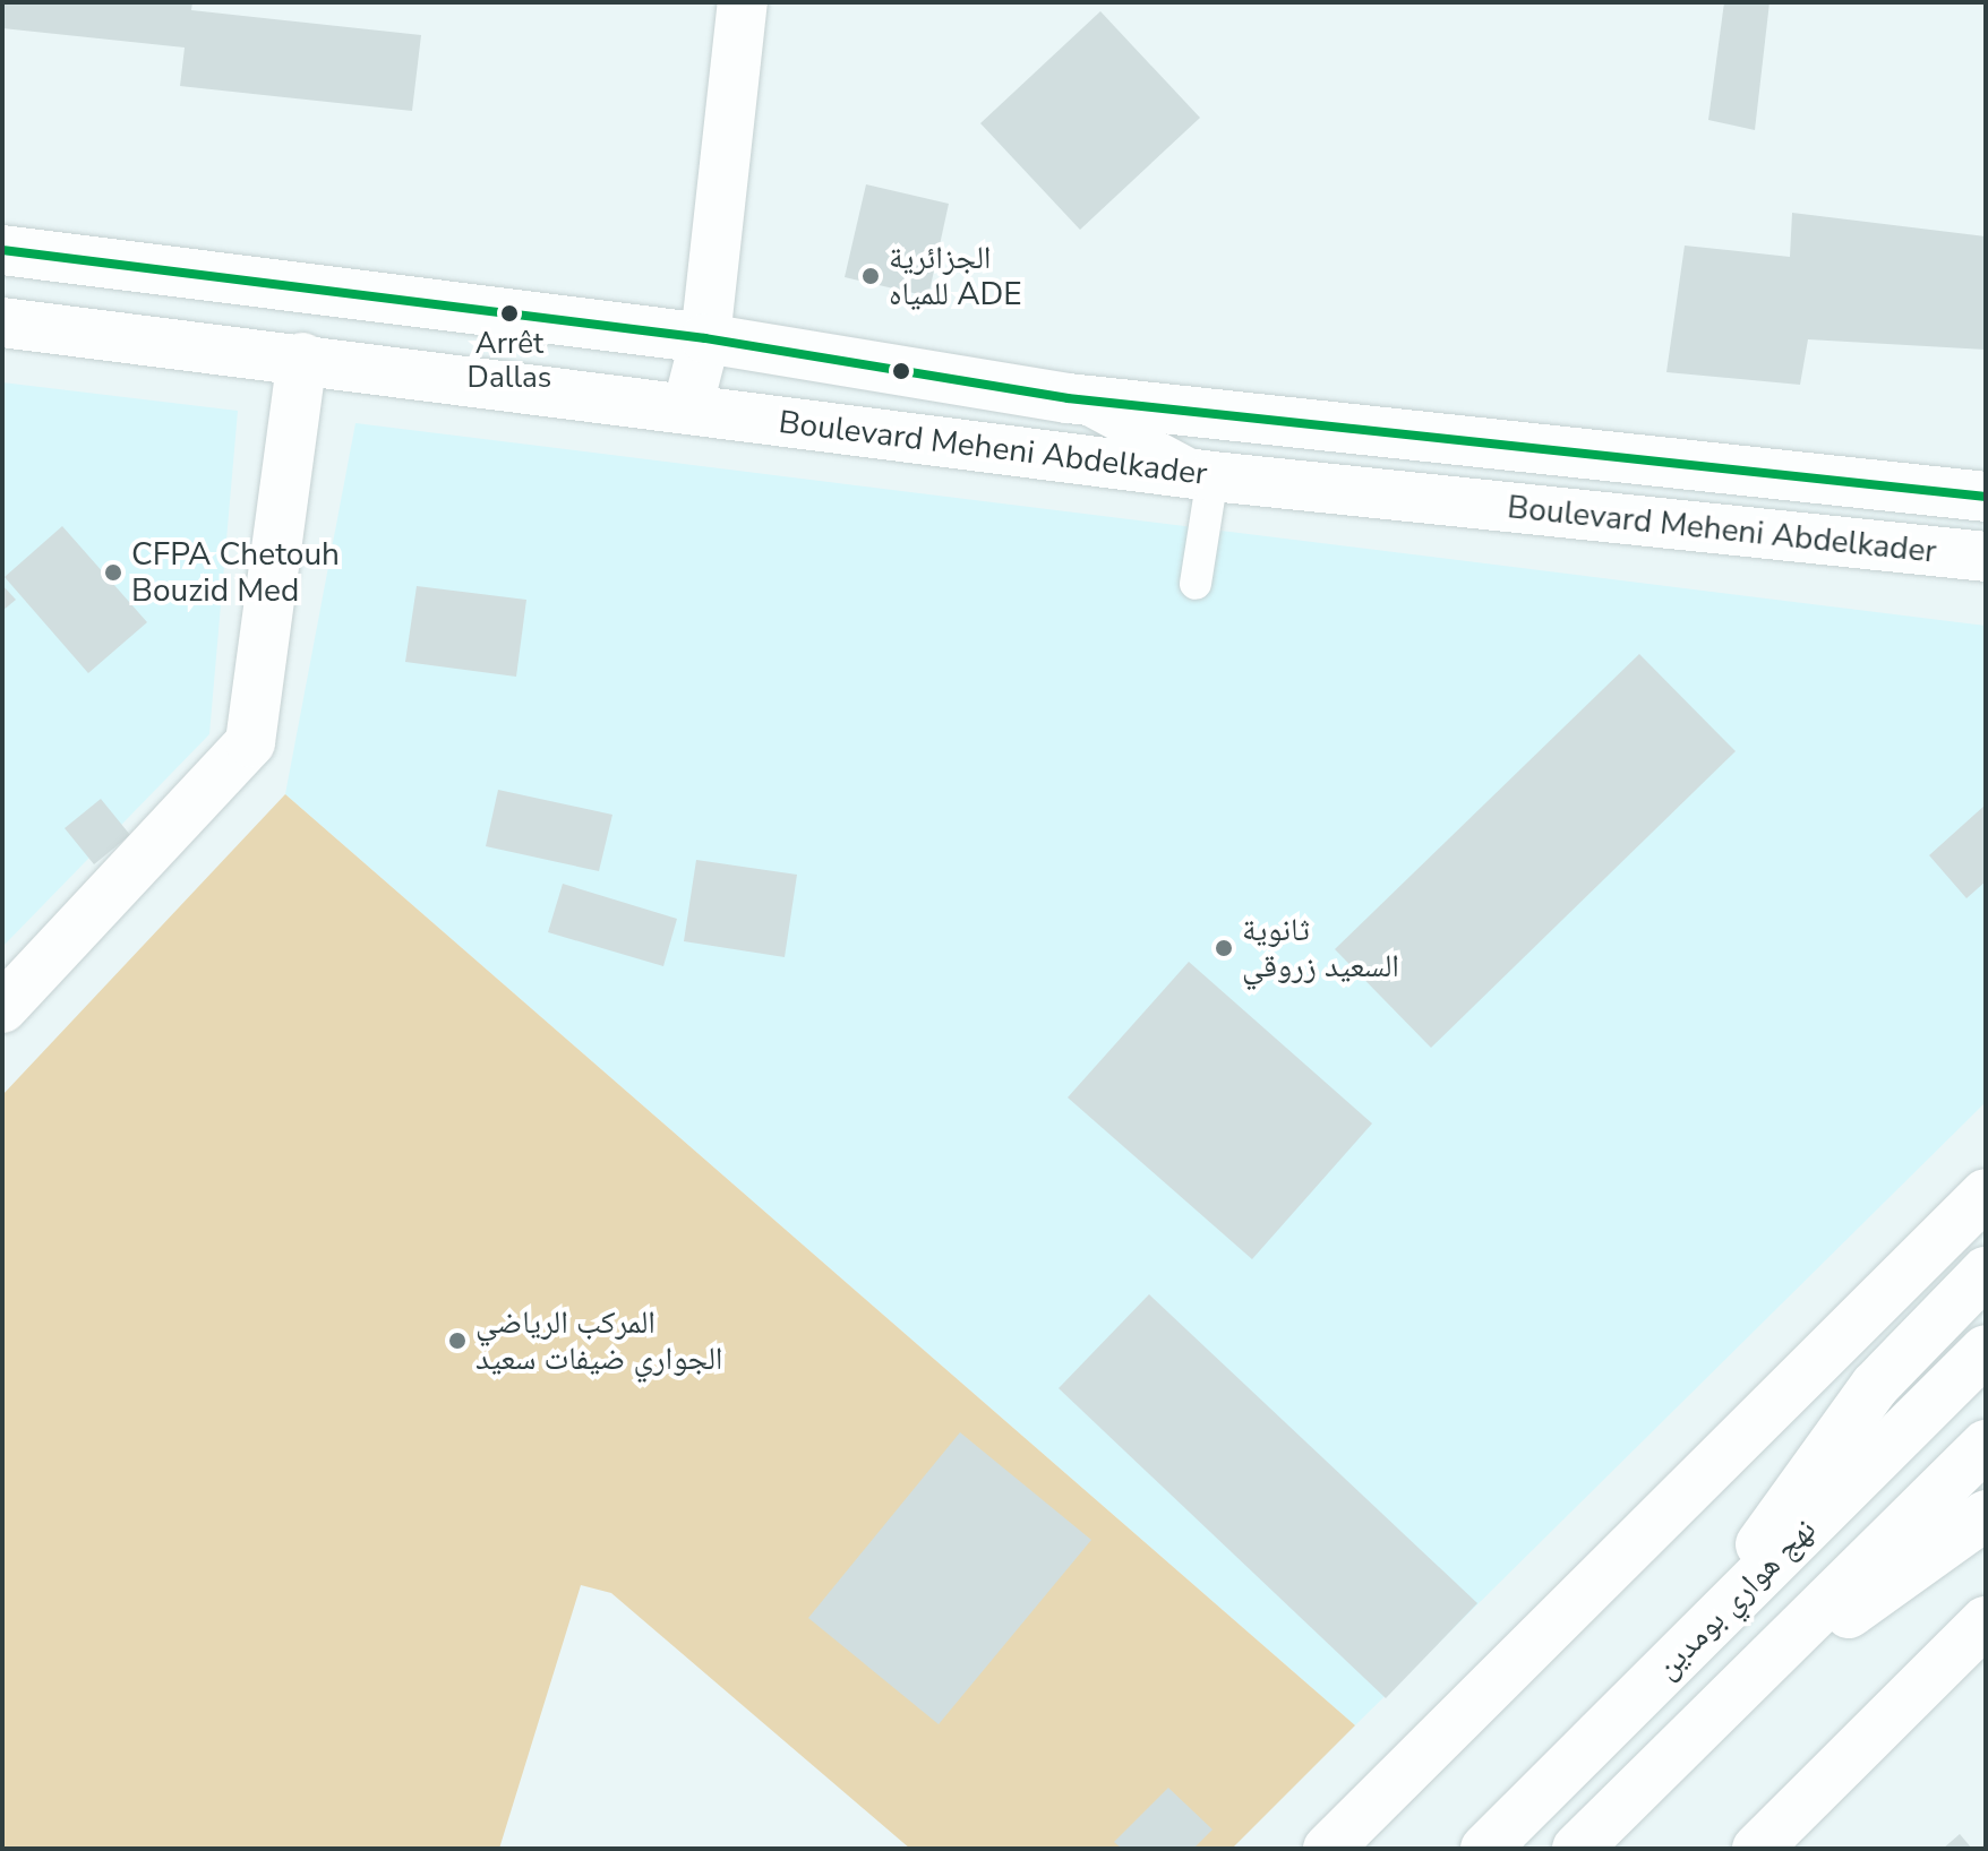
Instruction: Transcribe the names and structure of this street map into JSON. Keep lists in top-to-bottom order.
{
  "streets": {
    "main road": ["Boulevard Meheni Abdelkader", "نهج هواري بومدين"]
  },
  "places": [
    "الجزائرية للمياه ADE",
    "Arrêt Dallas",
    "CFPA Chetouh Bouzid Med",
    "ثانوية السعيد زروقي",
    "المركب الرياضي الجواري ضيفات سعيد"
  ]
}
